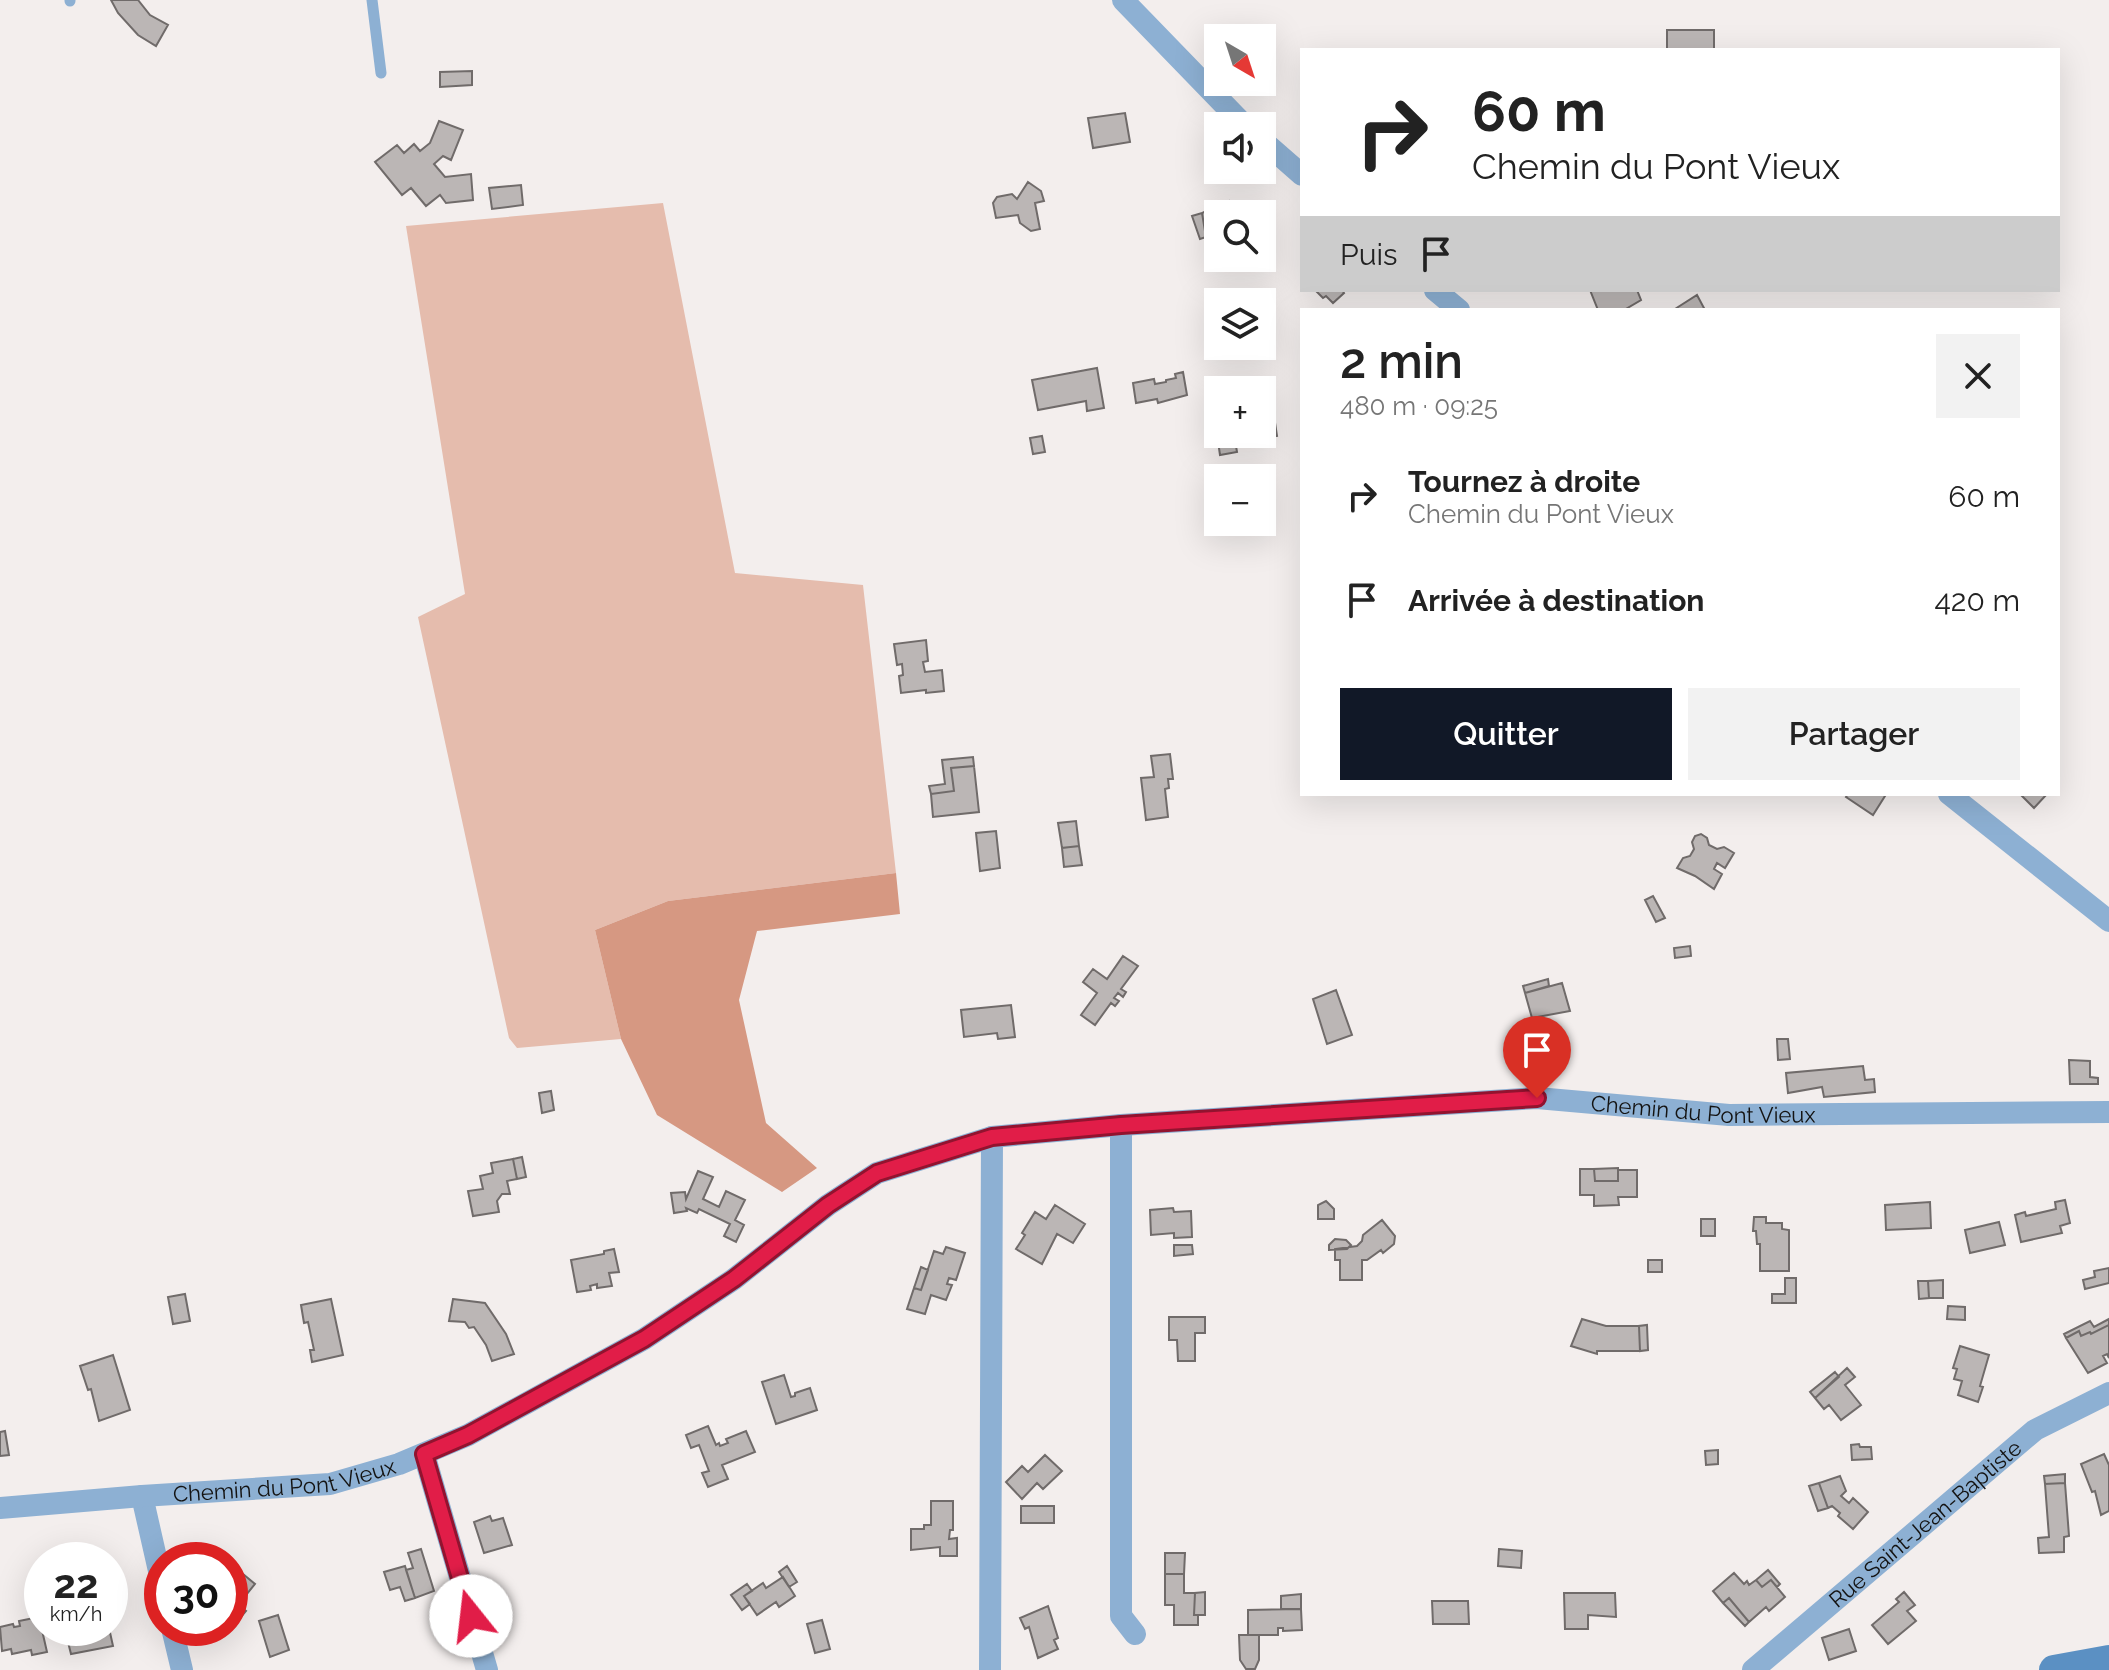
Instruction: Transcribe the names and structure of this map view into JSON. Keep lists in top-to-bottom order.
{
  "streets": {
    "street": ["Chemin du Pont Vieux", "Rue Saint-Jean-Baptiste"]
  },
  "north": "bottom right",
  "page": {
    "map_buttons": ["+", "−"],
    "turn": ["60 m", "Chemin du Pont Vieux"],
    "then": "Puis",
    "heading": ["2 min", "480 m · 09:25"],
    "list": [
      {
        "name": "Tournez à droite",
        "note": "Chemin du Pont Vieux",
        "value": "60 m"
      },
      {
        "name": "Arrivée à destination",
        "value": "420 m"
      }
    ],
    "buttons": ["Quitter", "Partager"],
    "speed": "22 km/h",
    "limit": "30"
  }
}
